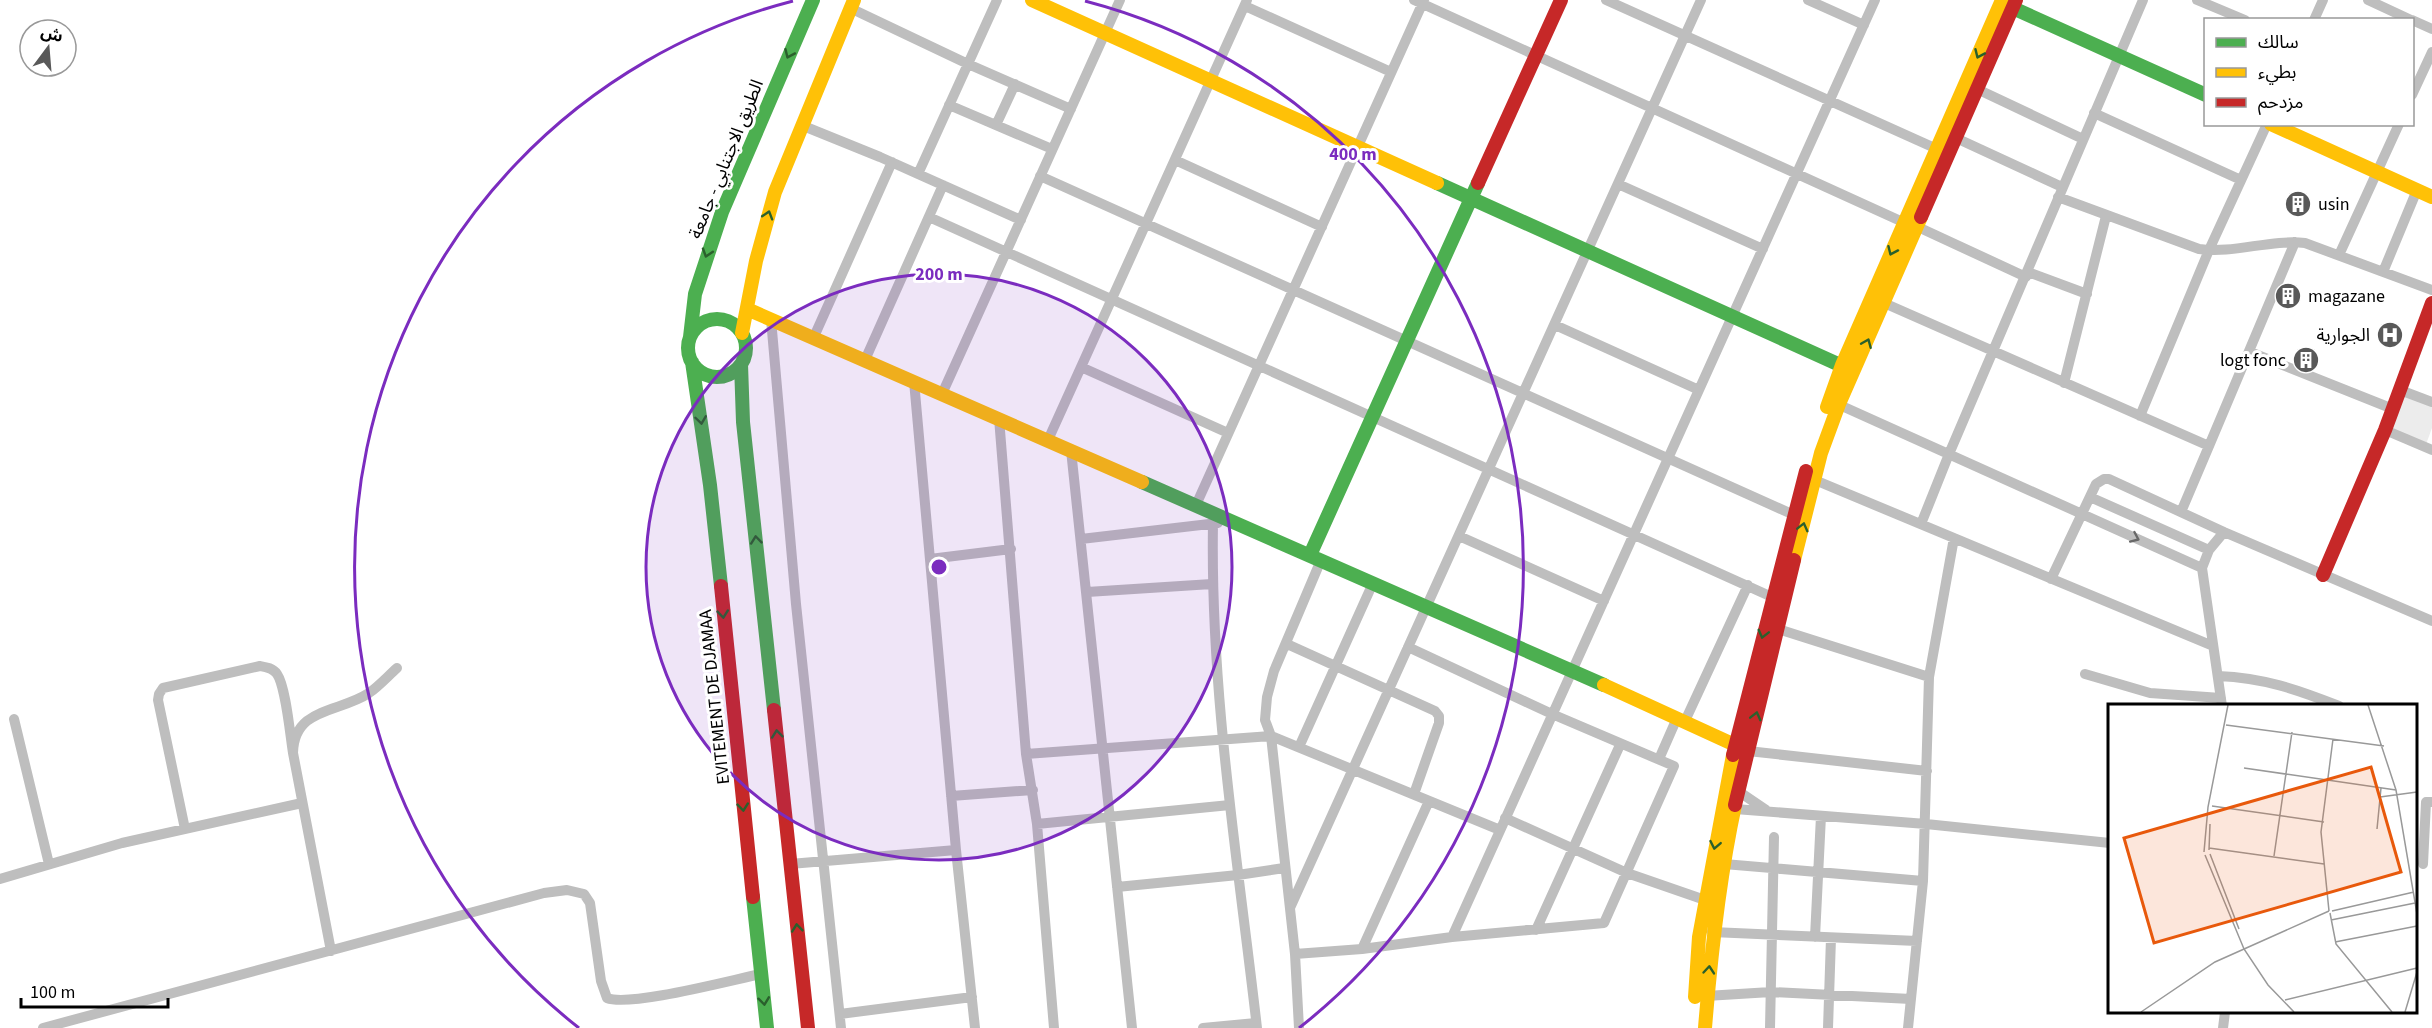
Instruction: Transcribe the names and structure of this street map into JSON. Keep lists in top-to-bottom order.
{
  "streets": {
    "main road": ["الطريق الاجتنابي - جامعة", "EVITEMENT DE DJAMAA"]
  },
  "crossings": [
    ["الطريق الاجتنابي - جامعة", "EVITEMENT DE DJAMAA"]
  ],
  "places": {
    "building": ["usin", "magazane", "logt fonc"],
    "hospital": ["الجوارية"]
  },
  "legend": ["سالك", "بطيء", "مزدحم"],
  "scale_bar": "100 m",
  "north": "top",
  "rings": ["400 m", "200 m"]
}
